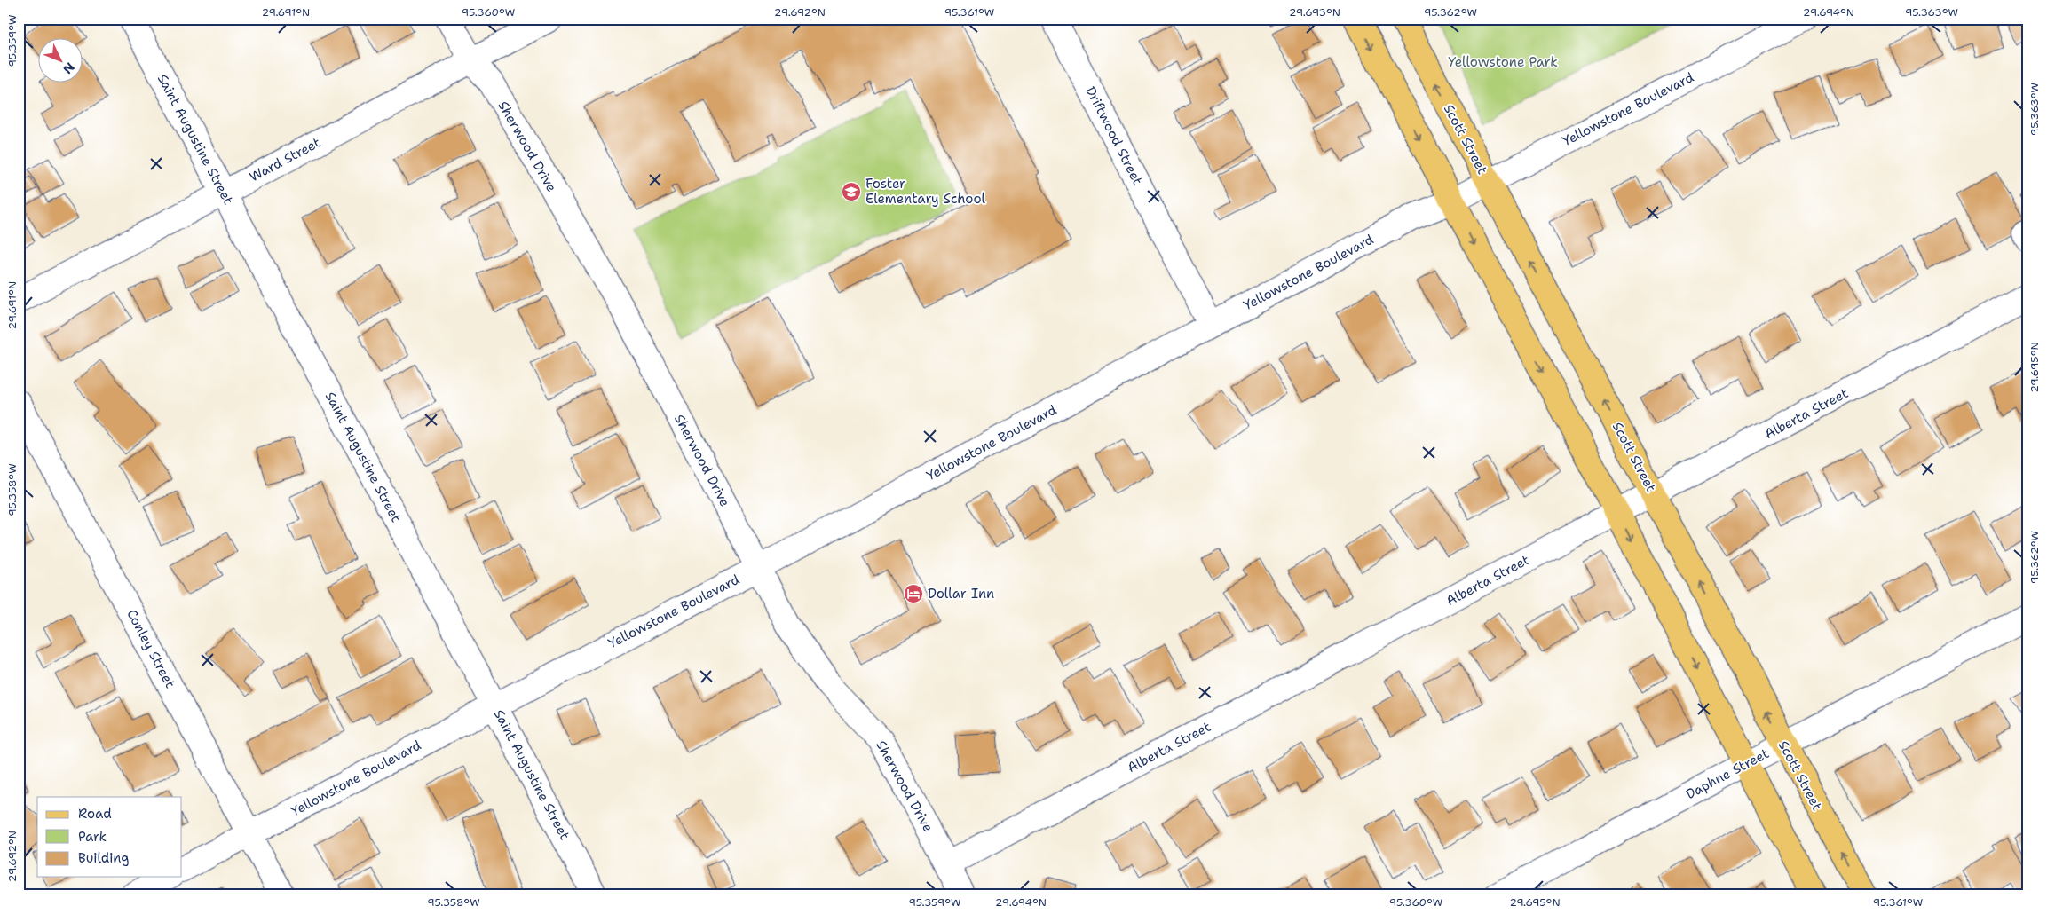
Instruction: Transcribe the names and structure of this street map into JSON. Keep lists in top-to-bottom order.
{
  "streets": {
    "main road": ["Scott Street"],
    "street": [
      "Yellowstone Boulevard",
      "Driftwood Street",
      "Saint Augustine Street",
      "Sherwood Drive",
      "Ward Street",
      "Alberta Street",
      "Conley Street",
      "Daphne Street"
    ]
  },
  "crossings": [
    ["Yellowstone Boulevard", "Driftwood Street"],
    ["Yellowstone Boulevard", "Saint Augustine Street"],
    ["Yellowstone Boulevard", "Scott Street"],
    ["Yellowstone Boulevard", "Sherwood Drive"],
    ["Yellowstone Boulevard", "Conley Street"],
    ["Saint Augustine Street", "Ward Street"],
    ["Scott Street", "Alberta Street"],
    ["Scott Street", "Daphne Street"],
    ["Sherwood Drive", "Ward Street"],
    ["Sherwood Drive", "Alberta Street"]
  ],
  "parks": ["Yellowstone Park"],
  "places": {
    "school or university": ["Foster Elementary School"],
    "hotel": ["Dollar Inn"]
  },
  "legend": ["Road", "Park", "Building"],
  "north": "bottom right",
  "coordinates": [
    "29.691°N",
    "95.360°W",
    "29.692°N",
    "95.361°W",
    "29.693°N",
    "95.362°W",
    "29.694°N",
    "95.363°W",
    "95.359°W",
    "29.695°N",
    "95.358°W"
  ]
}
